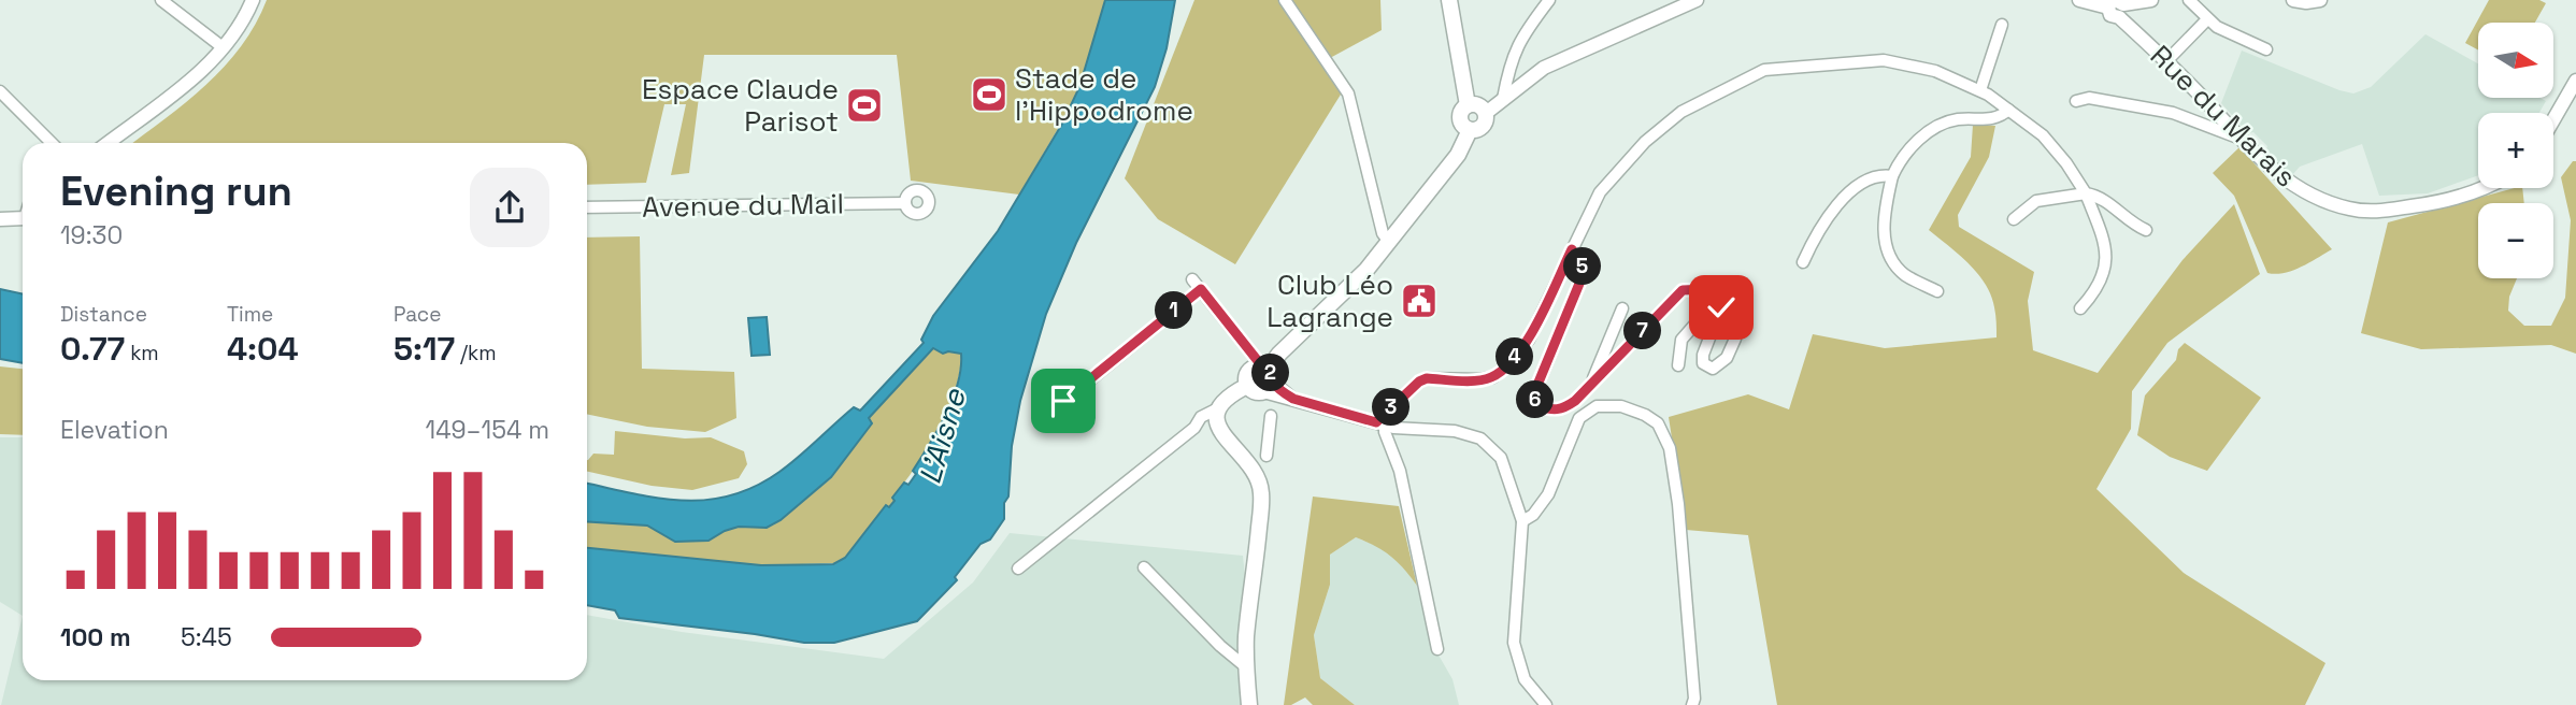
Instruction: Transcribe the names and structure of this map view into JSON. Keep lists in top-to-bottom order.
{
  "streets": {
    "street": ["Rue du Marais", "Avenue du Mail"]
  },
  "water": ["L'Aisne"],
  "places": {
    "sports": ["Stade de l'Hippodrome", "Espace Claude Parisot"],
    "public building": ["Club Léo Lagrange"]
  },
  "north": "right",
  "page": {
    "map_buttons": ["+", "−"],
    "heading": ["Evening run", "19:30"],
    "pins": [
      "5",
      "1",
      "7",
      "4",
      "2",
      "6",
      "3"
    ],
    "stats": [
      ["Distance", "0.77 km"],
      ["Time", "4:04"],
      ["Pace", "5:17 /km"]
    ],
    "chart": ["Elevation", "149–154 m"],
    "list": [
      {
        "name": "100 m",
        "note": "5:45"
      }
    ]
  }
}
